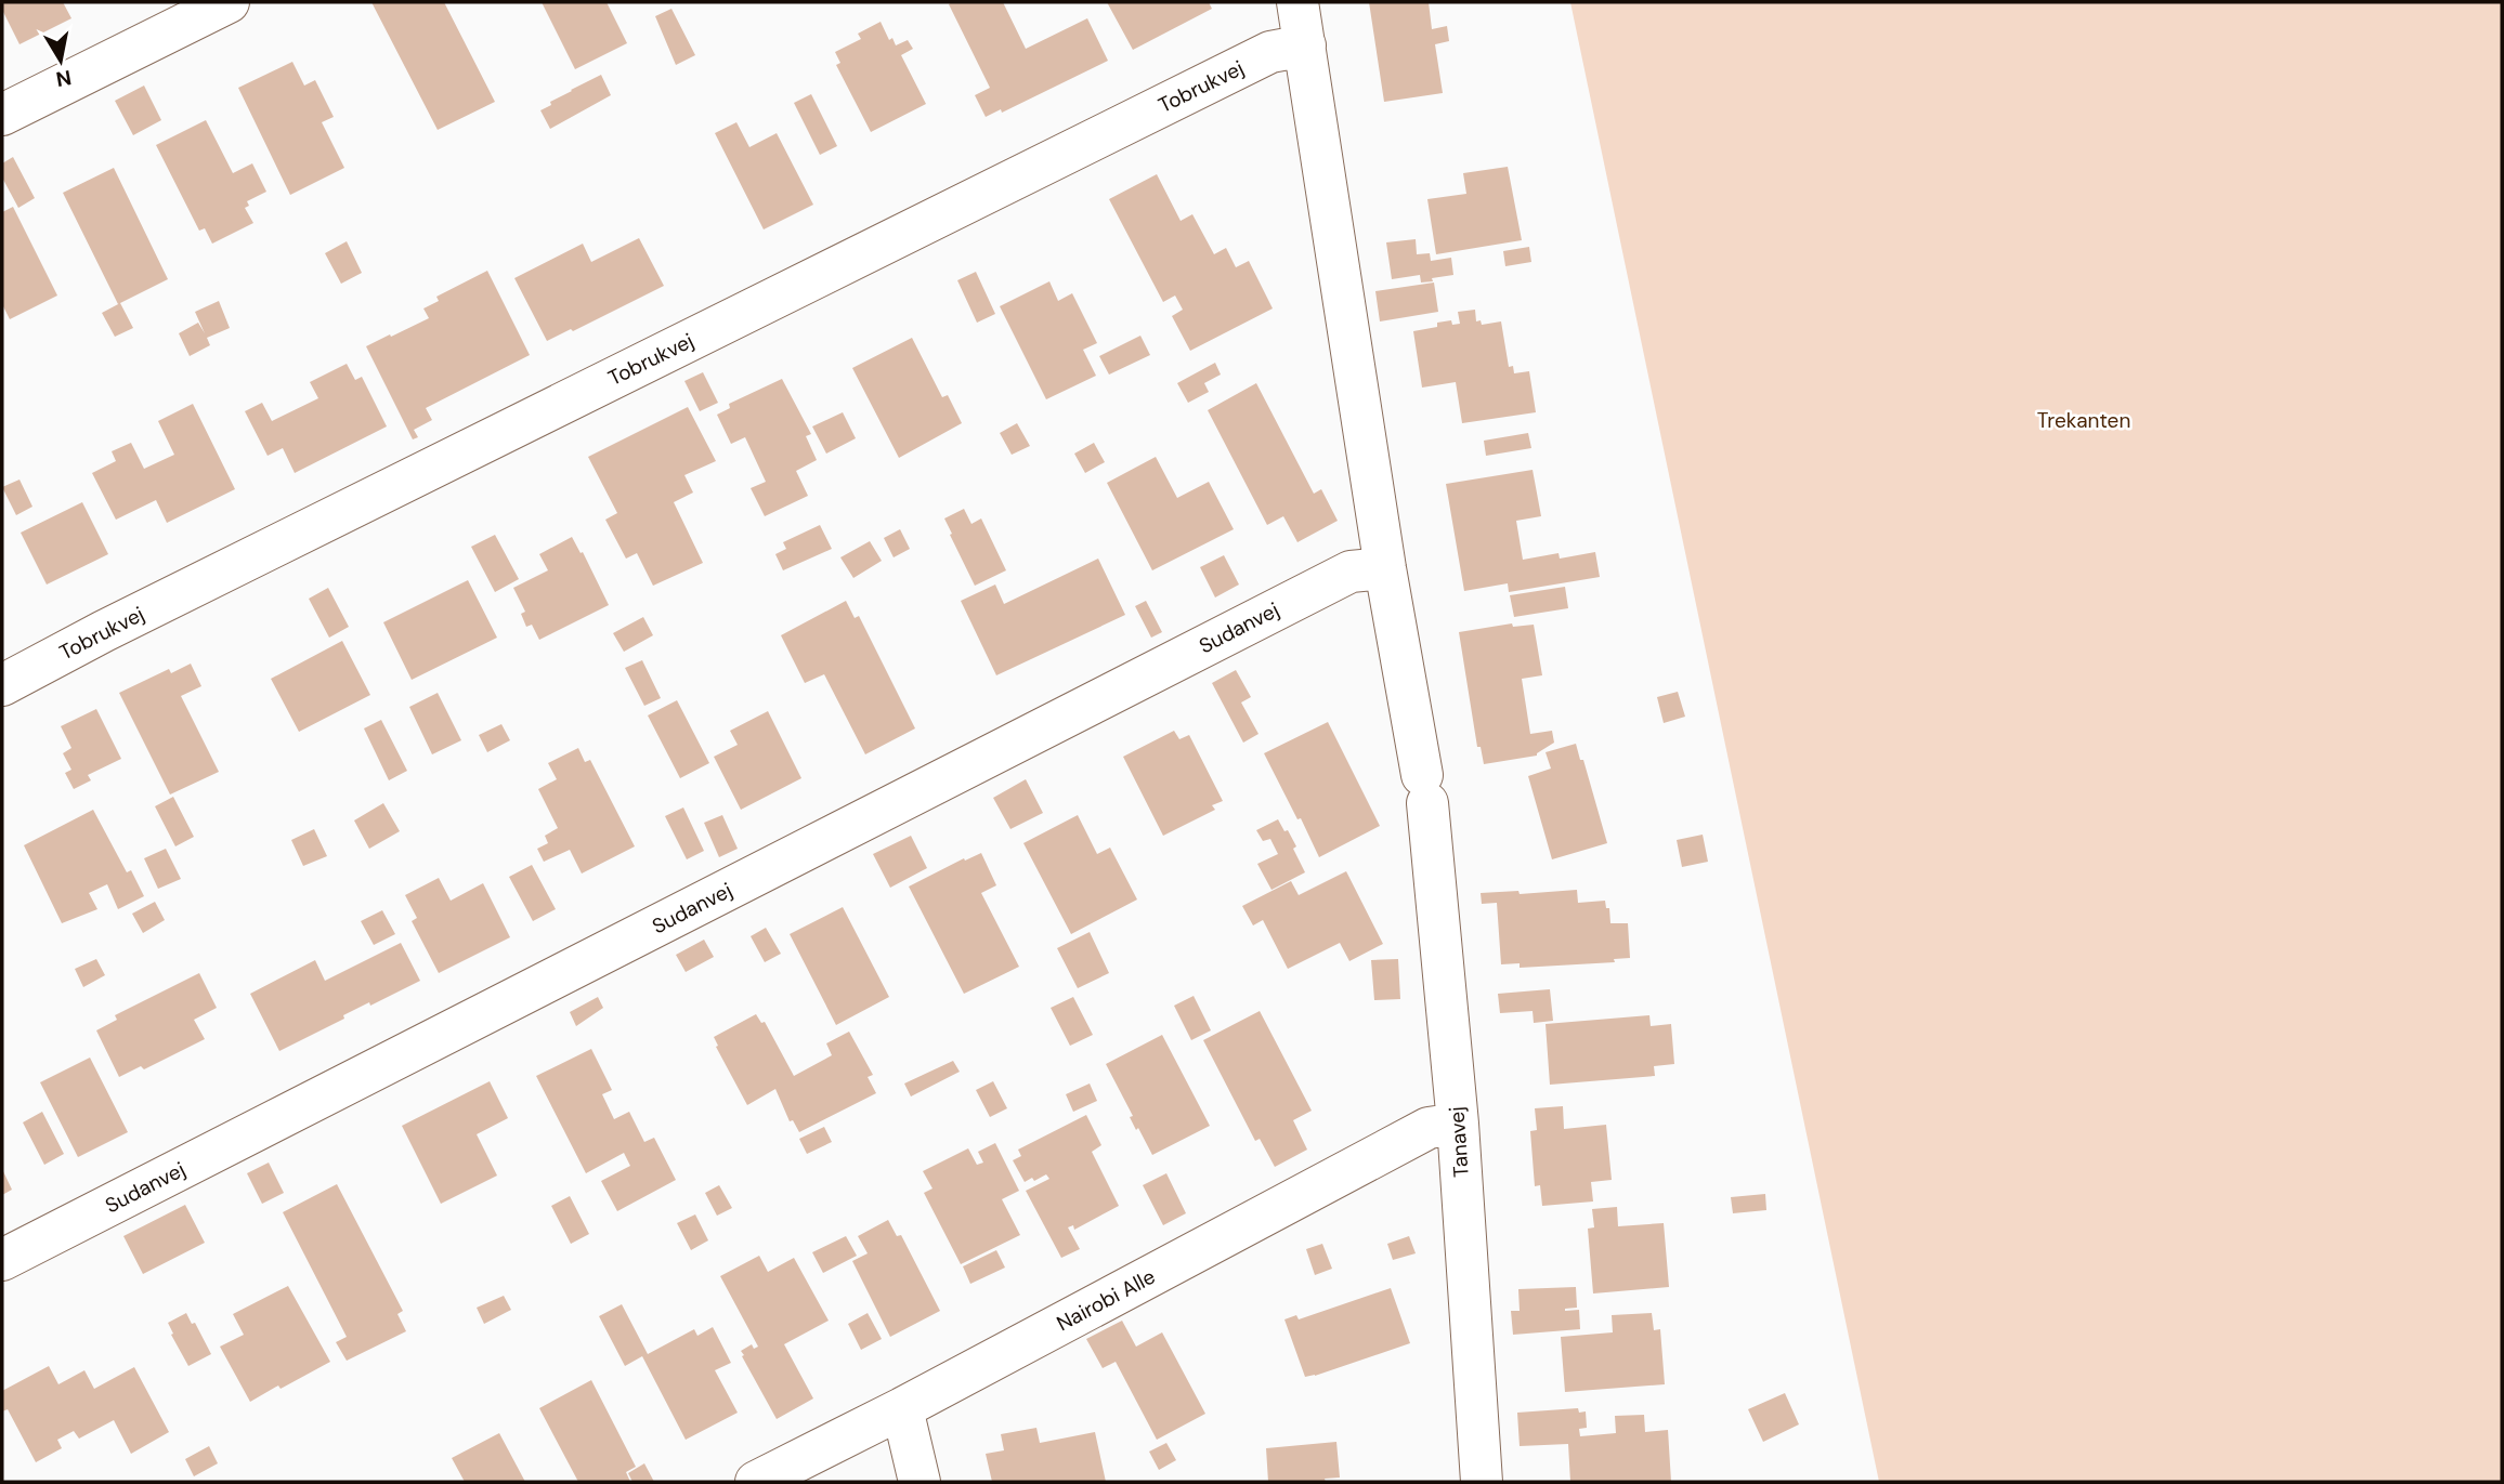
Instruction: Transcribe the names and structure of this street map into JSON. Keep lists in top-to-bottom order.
{
  "streets": {
    "street": [
      "Tobrukvej",
      "Sudanvej",
      "Tanavej",
      "Nairobi Alle"
    ]
  },
  "crossings": [
    ["Sudanvej", "Tanavej"],
    ["Tanavej", "Nairobi Alle"]
  ],
  "parks": ["Trekanten"],
  "north": "bottom"
}
